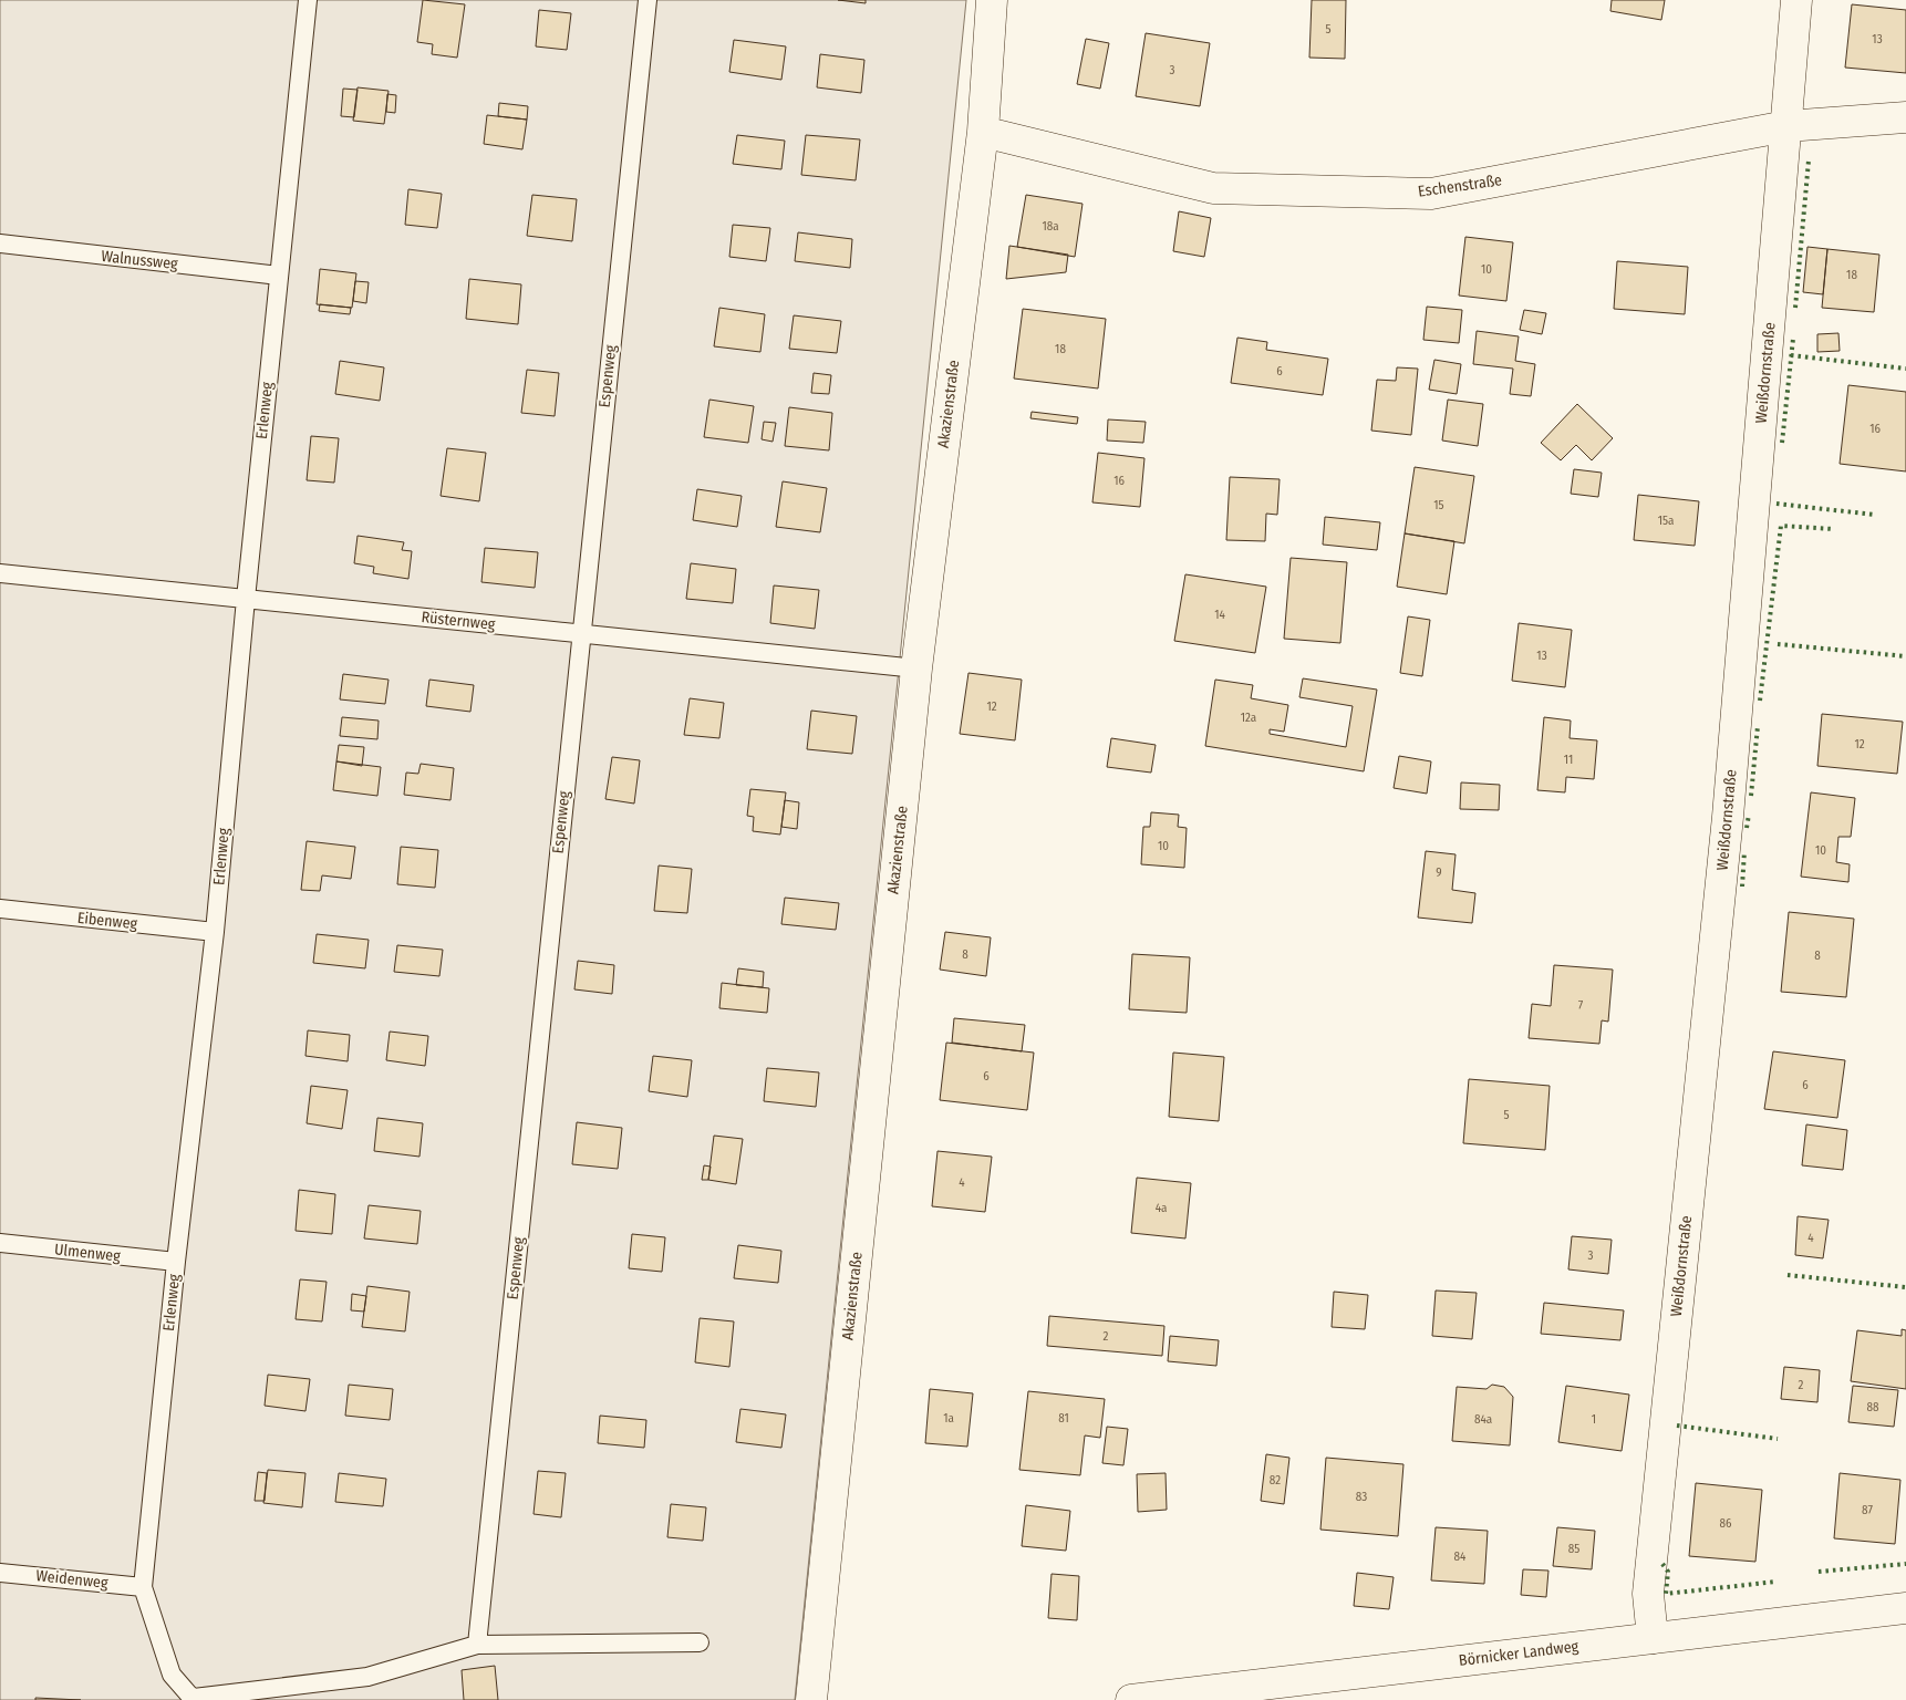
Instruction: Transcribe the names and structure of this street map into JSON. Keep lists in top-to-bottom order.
{
  "streets": {
    "street": [
      "Eschenstraße",
      "Weißdornstraße",
      "Akazienstraße",
      "Börnicker Landweg"
    ],
    "lane": [
      "Walnussweg",
      "Espenweg",
      "Erlenweg",
      "Rüsternweg",
      "Eibenweg",
      "Ulmenweg",
      "Weidenweg"
    ]
  },
  "crossings": [
    ["Eschenstraße", "Weißdornstraße"],
    ["Eschenstraße", "Akazienstraße"],
    ["Walnussweg", "Erlenweg"],
    ["Weißdornstraße", "Börnicker Landweg"],
    ["Espenweg", "Rüsternweg"],
    ["Akazienstraße", "Rüsternweg"],
    ["Erlenweg", "Rüsternweg"],
    ["Erlenweg", "Eibenweg"],
    ["Erlenweg", "Ulmenweg"],
    ["Erlenweg", "Weidenweg"]
  ],
  "house_numbers": [
    "5",
    "13",
    "3",
    "18a",
    "10",
    "18",
    "18",
    "6",
    "16",
    "16",
    "15",
    "15a",
    "14",
    "13",
    "12",
    "12a",
    "12",
    "11",
    "10",
    "10",
    "9",
    "8",
    "8",
    "7",
    "6",
    "6",
    "5",
    "4",
    "4a",
    "4",
    "3",
    "2",
    "2",
    "88",
    "1a",
    "81",
    "84a",
    "1",
    "82",
    "83",
    "87",
    "86",
    "85",
    "84"
  ]
}
